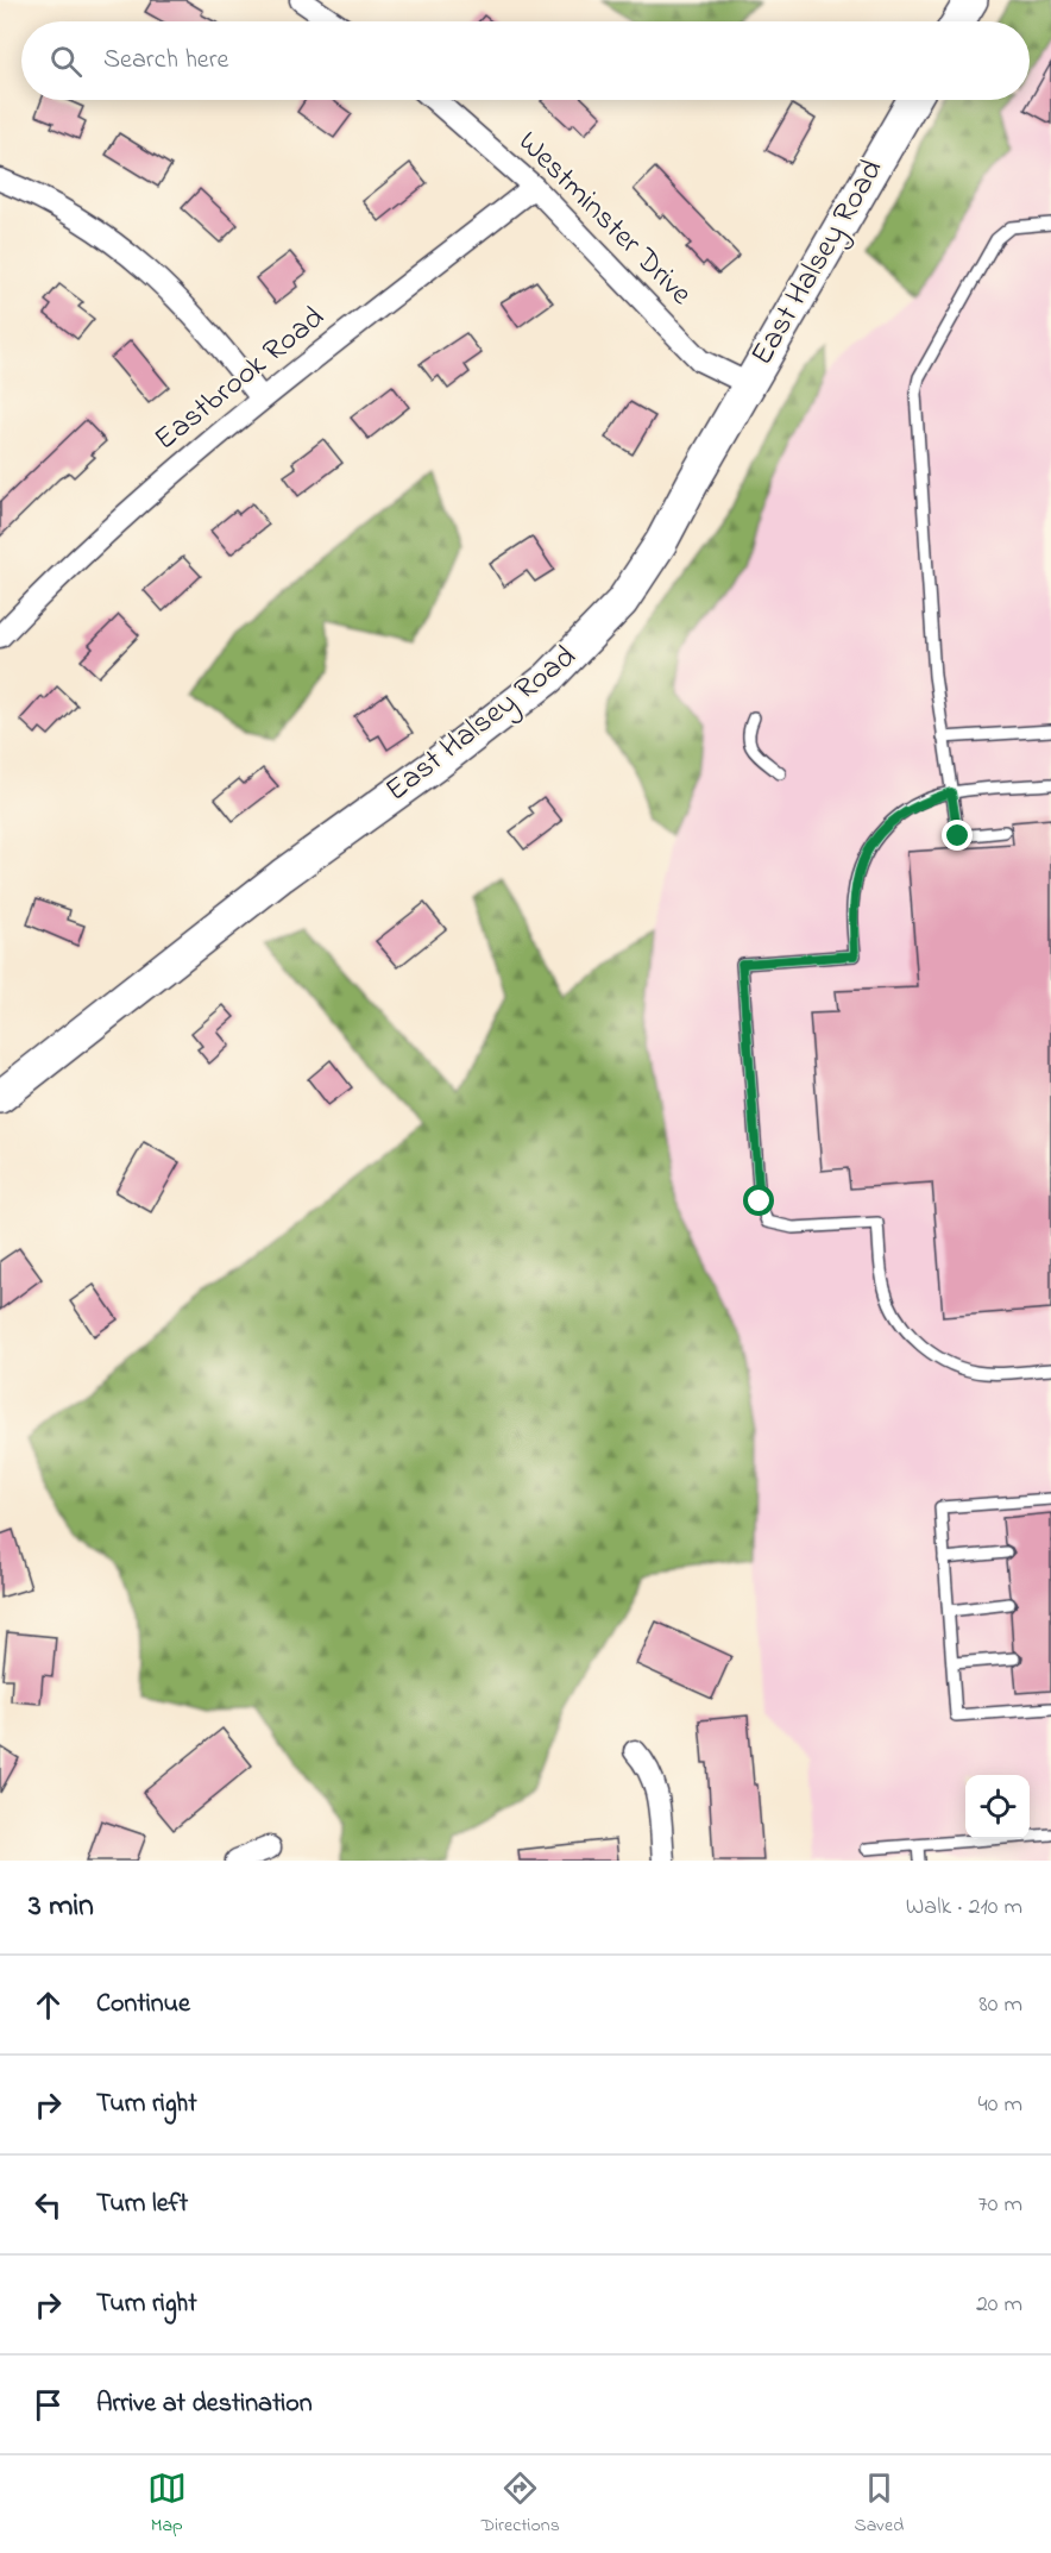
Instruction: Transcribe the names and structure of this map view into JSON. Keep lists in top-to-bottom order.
{
  "streets": {
    "street": ["Westminster Drive", "East Halsey Road", "Eastbrook Road"]
  },
  "crossings": [
    ["Westminster Drive", "East Halsey Road"],
    ["Westminster Drive", "Eastbrook Road"]
  ],
  "page": {
    "search": "Search here",
    "heading": ["3 min", "Walk · 210 m"],
    "list": [
      ["Continue", "80 m"],
      ["Turn right", "40 m"],
      ["Turn left", "70 m"],
      ["Turn right", "20 m"],
      "Arrive at destination"
    ],
    "nav": ["Map", "Directions", "Saved"]
  }
}
